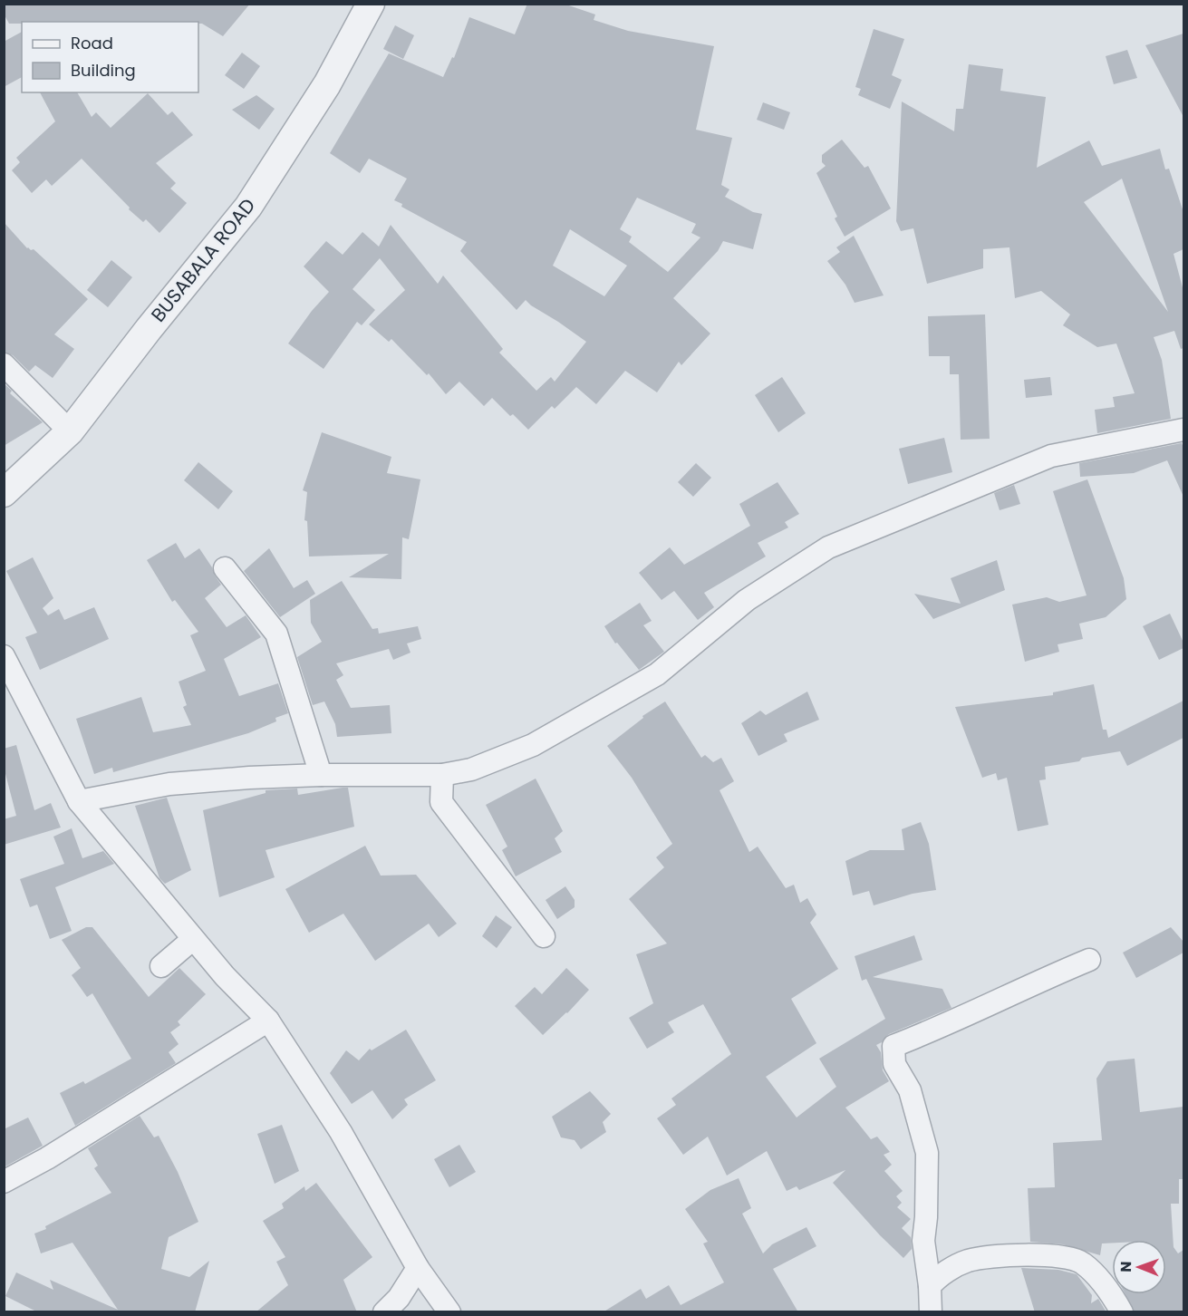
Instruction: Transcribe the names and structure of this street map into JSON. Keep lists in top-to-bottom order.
{
  "streets": {
    "street": ["BUSABALA ROAD"]
  },
  "legend": ["Road", "Building"],
  "north": "left"
}
